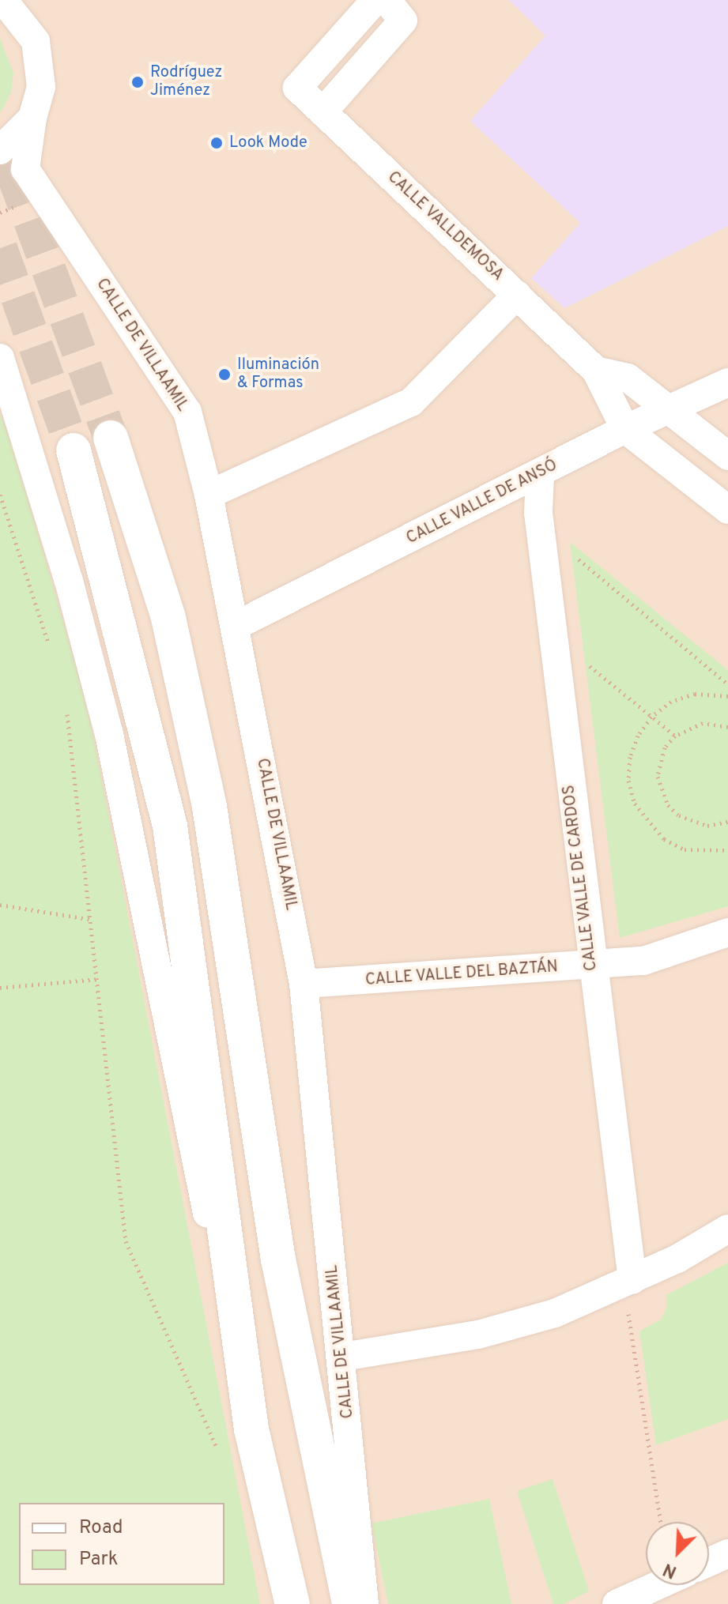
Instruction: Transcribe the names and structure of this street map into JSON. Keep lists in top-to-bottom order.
{
  "streets": {
    "street": [
      "CALLE VALLDEMOSA",
      "CALLE DE VILLAAMIL",
      "CALLE VALLE DE ANSÓ",
      "CALLE VALLE DE CARDOS",
      "CALLE VALLE DEL BAZTÁN"
    ]
  },
  "crossings": [
    ["CALLE VALLDEMOSA", "CALLE DE VILLAAMIL"],
    ["CALLE DE VILLAAMIL", "CALLE VALLE DE ANSÓ"],
    ["CALLE DE VILLAAMIL", "CALLE VALLE DEL BAZTÁN"],
    ["CALLE VALLE DE ANSÓ", "CALLE VALLE DE CARDOS"],
    ["CALLE VALLE DE CARDOS", "CALLE VALLE DEL BAZTÁN"]
  ],
  "places": ["Rodríguez Jiménez", "Look Mode", "Iluminación & Formas"],
  "legend": ["Road", "Park"],
  "north": "bottom left"
}
